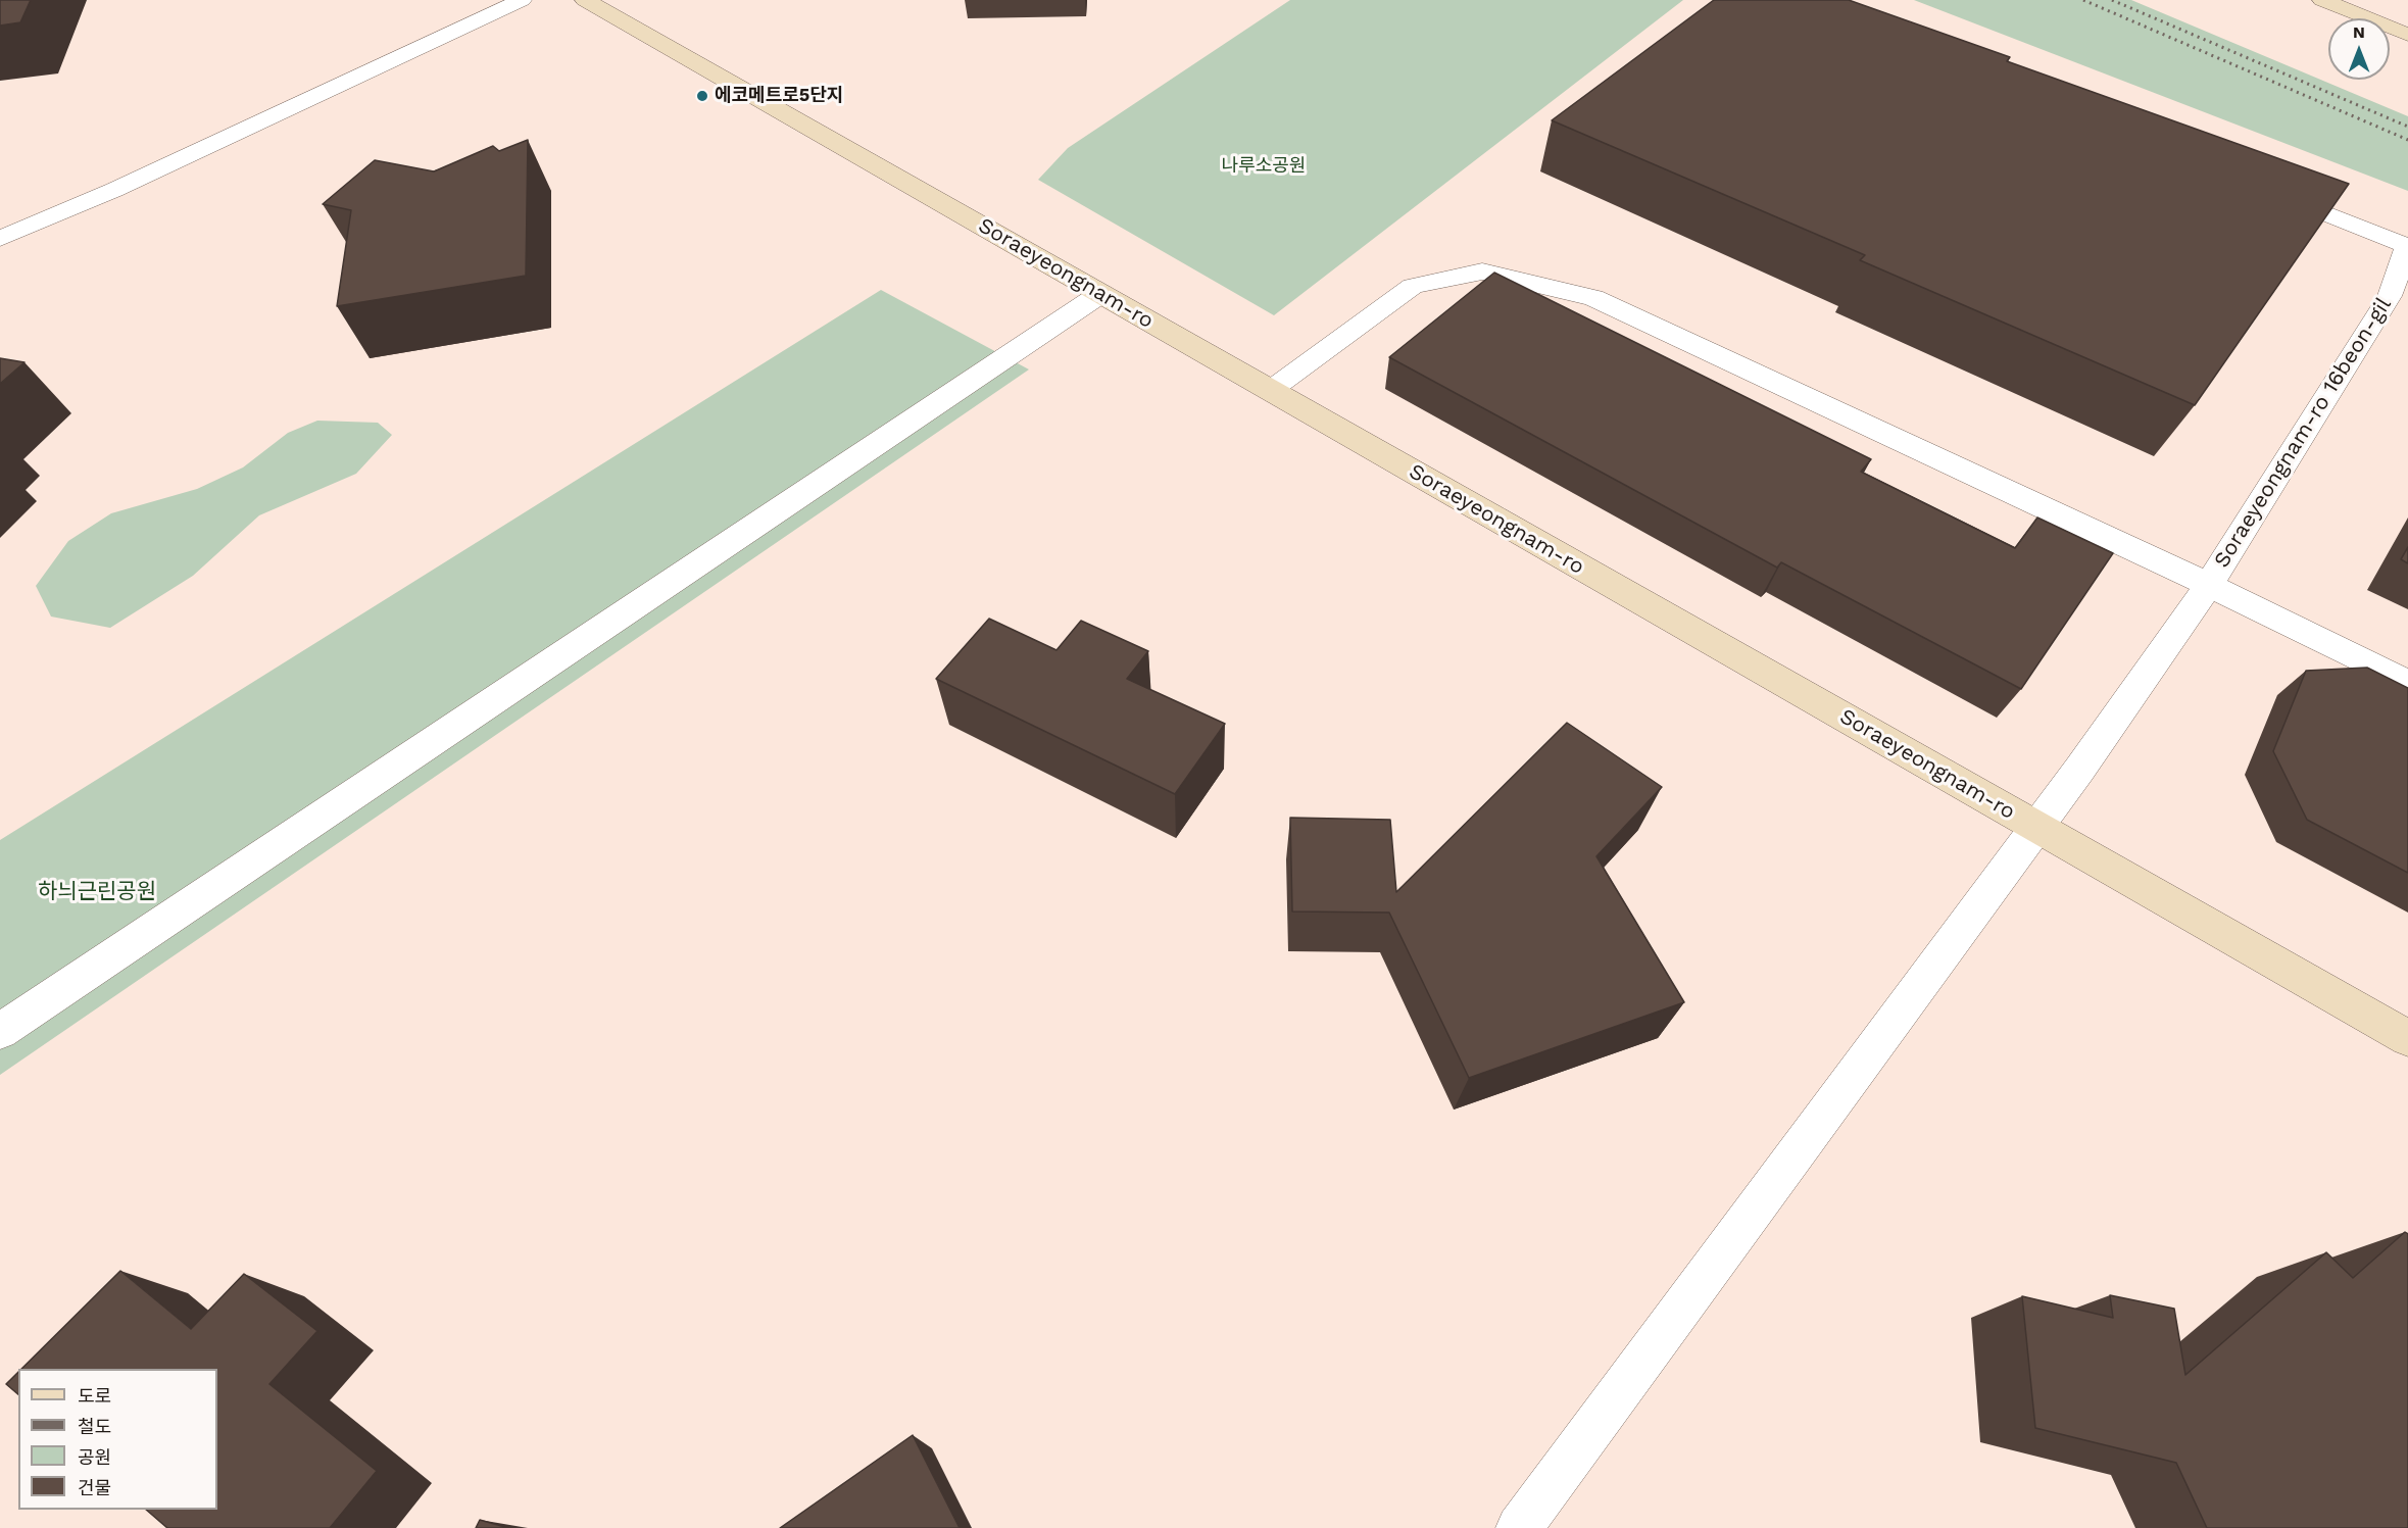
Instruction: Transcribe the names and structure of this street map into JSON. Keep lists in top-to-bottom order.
{
  "streets": {
    "street": ["Soraeyeongnam-ro", "Soraeyeongnam-ro 16beon-gil"]
  },
  "crossings": [
    ["Soraeyeongnam-ro", "Soraeyeongnam-ro 16beon-gil"]
  ],
  "parks": ["나루소공원", "하늬근린공원"],
  "places": ["에코메트로5단지"],
  "legend": [
    "도로",
    "철도",
    "공원",
    "건물"
  ],
  "north": "top"
}
